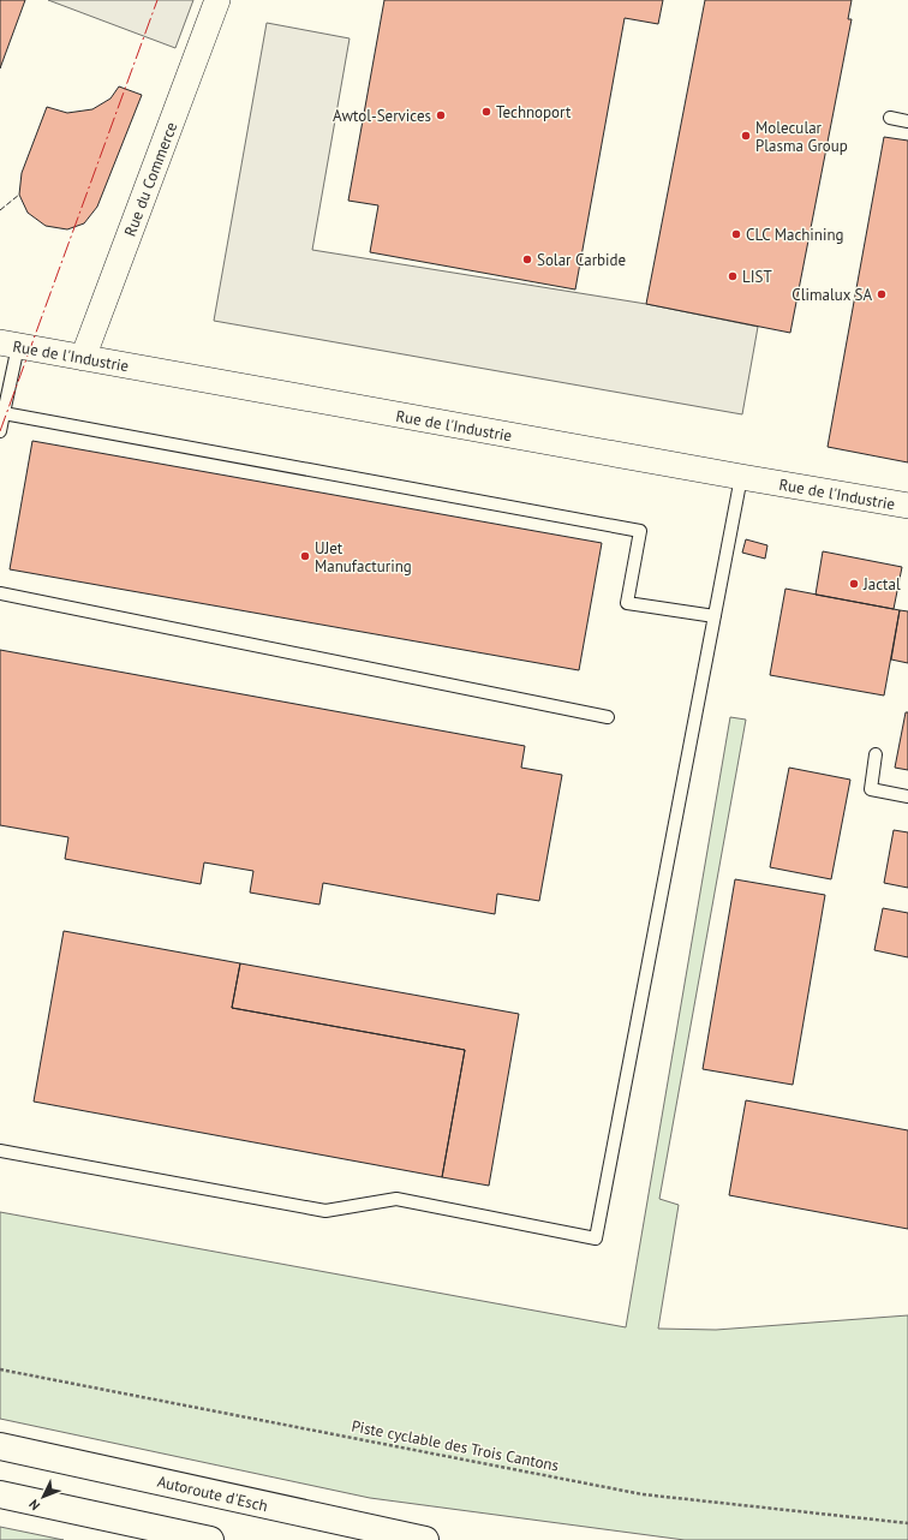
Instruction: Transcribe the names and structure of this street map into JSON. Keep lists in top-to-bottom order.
{
  "streets": {
    "highway": ["Autoroute d'Esch"],
    "street": ["Rue du Commerce", "Rue de l'Industrie"],
    "path": ["Piste cyclable des Trois Cantons"]
  },
  "crossings": [
    ["Rue du Commerce", "Rue de l'Industrie"]
  ],
  "places": [
    "Technoport",
    "Awtol-Services",
    "Molecular Plasma Group",
    "CLC Machining",
    "Solar Carbide",
    "LIST",
    "Climalux SA",
    "UJet Manufacturing",
    "Jactal"
  ],
  "north": "bottom left"
}
